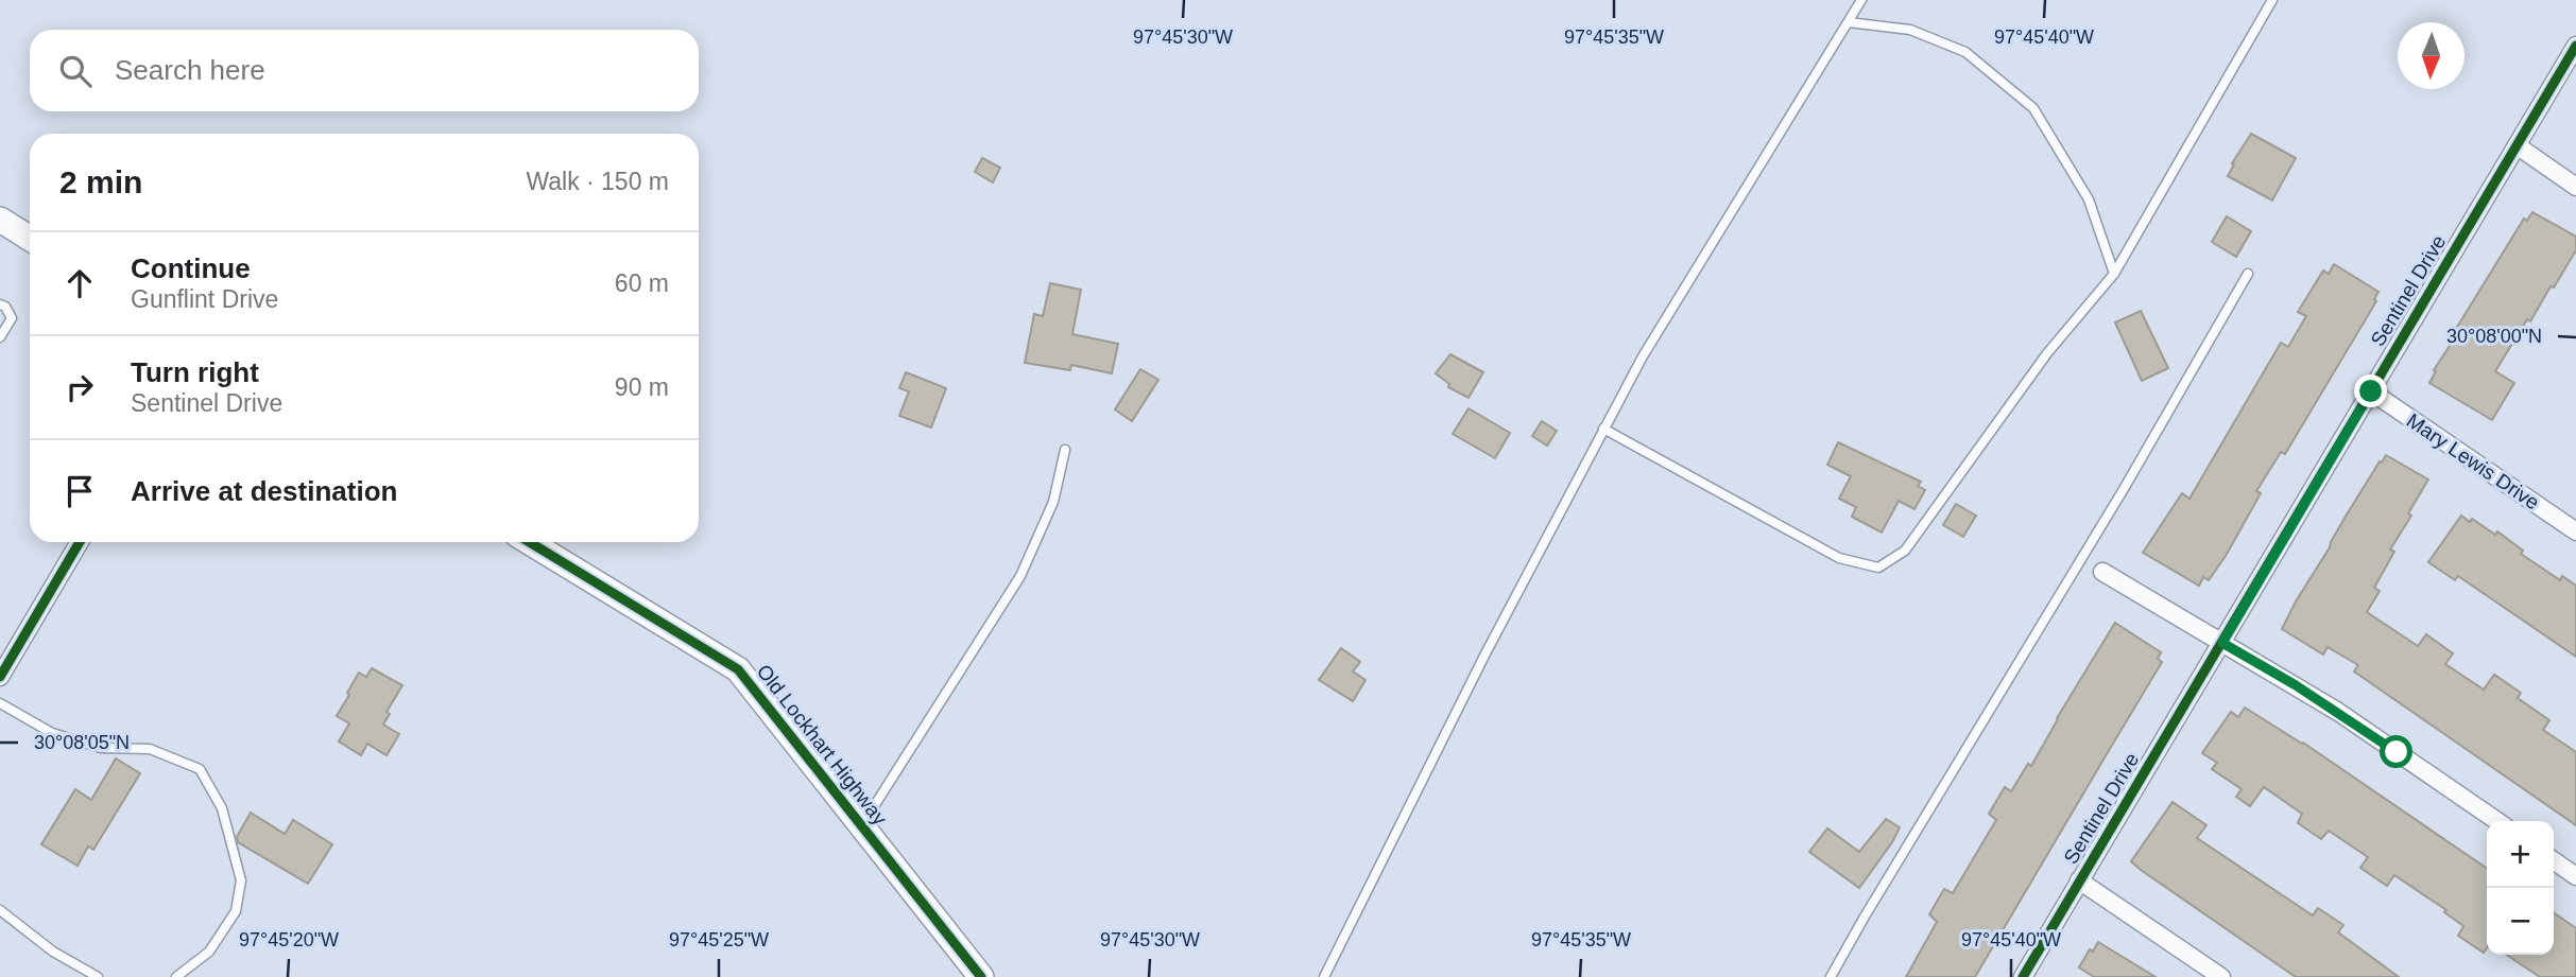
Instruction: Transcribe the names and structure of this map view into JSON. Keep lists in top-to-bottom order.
{
  "streets": {
    "street": ["Sentinel Drive", "Mary Lewis Drive", "Old Lockhart Highway"]
  },
  "crossings": [
    ["Sentinel Drive", "Mary Lewis Drive"]
  ],
  "north": "bottom",
  "page": {
    "search": "Search here",
    "heading": ["2 min", "Walk · 150 m"],
    "list": [
      ["Continue", "Gunflint Drive", "60 m"],
      ["Turn right", "Sentinel Drive", "90 m"],
      "Arrive at destination"
    ],
    "map_buttons": ["+", "−"]
  },
  "coordinates": [
    "97°45'30\"W",
    "97°45'35\"W",
    "97°45'40\"W",
    "30°08'00\"N",
    "30°08'05\"N",
    "97°45'20\"W",
    "97°45'25\"W"
  ]
}
